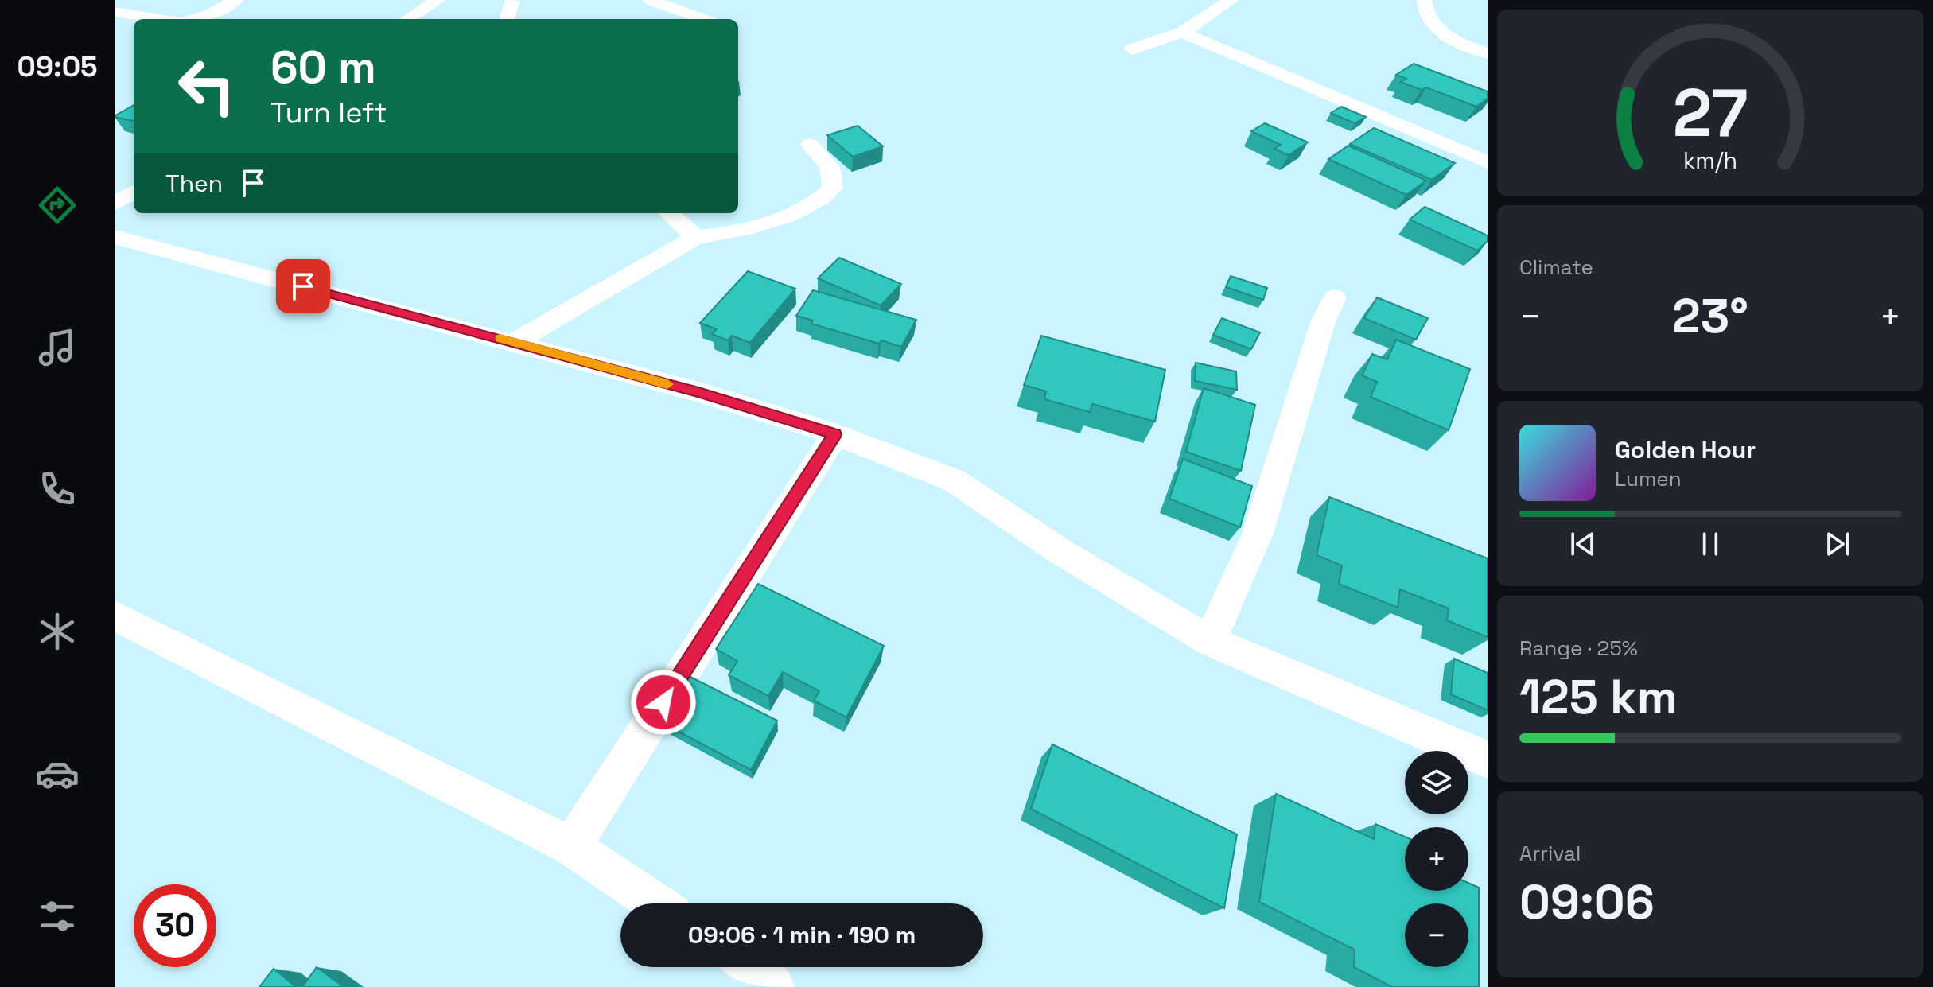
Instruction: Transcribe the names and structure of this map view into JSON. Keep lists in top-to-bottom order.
{
  "page": {
    "tabs": "09:05",
    "turn": ["60 m", "Turn left"],
    "then": "Then",
    "tile": [
      "Climate",
      ["Range · 25%", "125 km"],
      ["Arrival", "09:06"]
    ],
    "heat": ["−", "23°", "+"],
    "song": ["Golden Hour", "Lumen"],
    "map_buttons": ["+", "−"],
    "limit": "30",
    "trip": "09:06 · 1 min · 190 m",
    "gauge": ["27", "km/h"]
  }
}
